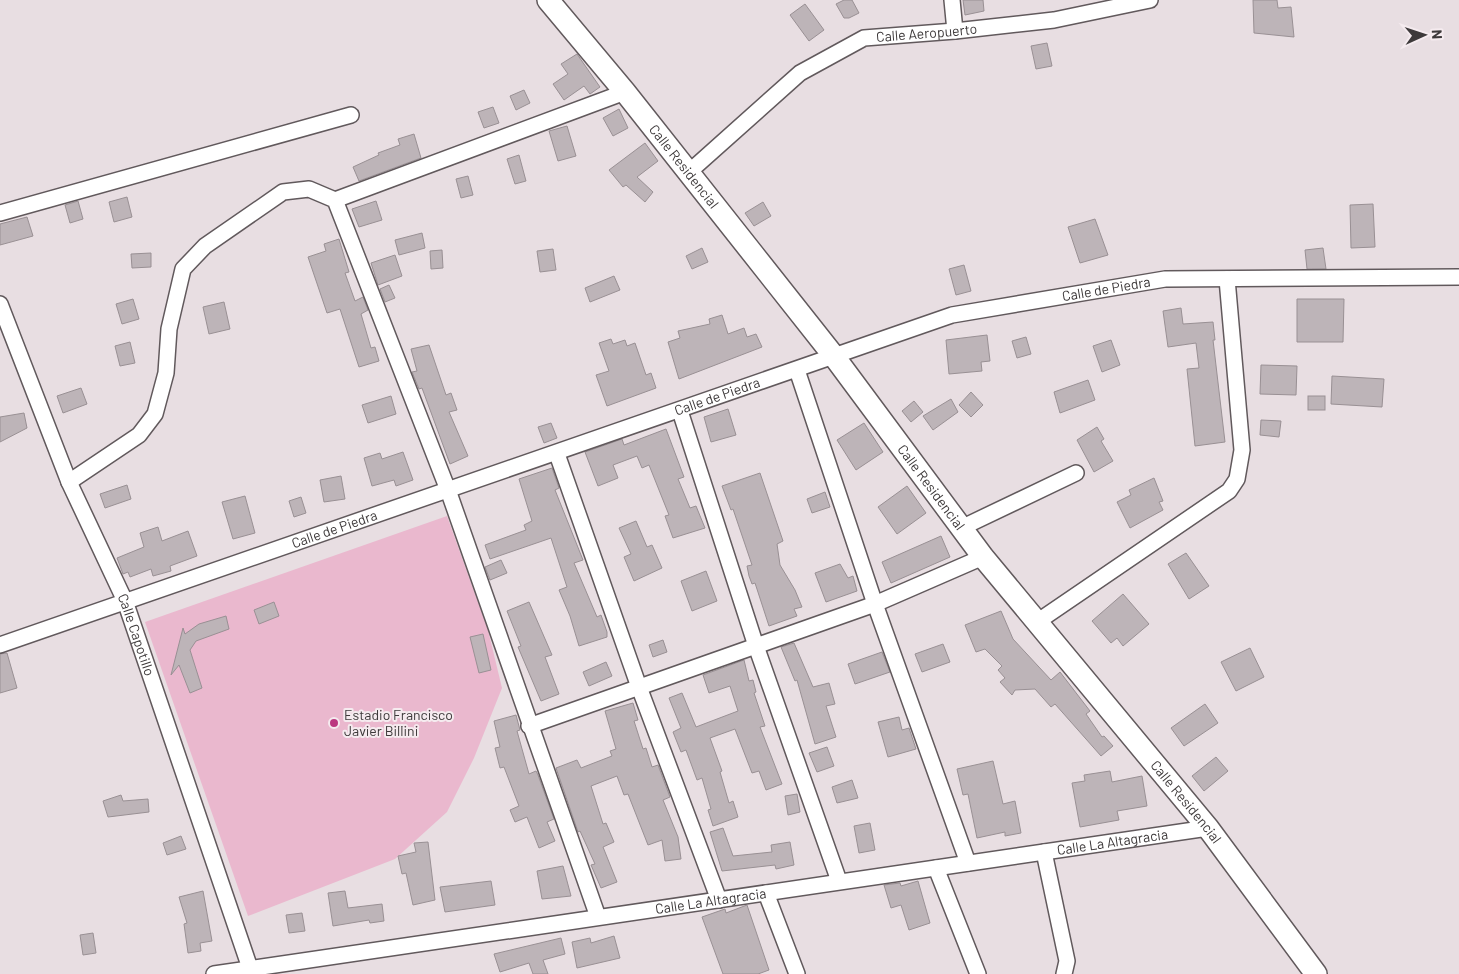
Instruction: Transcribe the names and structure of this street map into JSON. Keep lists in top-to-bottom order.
{
  "streets": {
    "main road": ["Calle Residencial"],
    "street": [
      "Calle Aeropuerto",
      "Calle de Piedra",
      "Calle Capotillo",
      "Calle La Altagracia"
    ]
  },
  "crossings": [
    ["Calle Aeropuerto", "Calle Residencial"],
    ["Calle Residencial", "Calle de Piedra"],
    ["Calle Residencial", "Calle La Altagracia"],
    ["Calle de Piedra", "Calle Capotillo"],
    ["Calle Capotillo", "Calle La Altagracia"]
  ],
  "places": ["Estadio Francisco Javier Billini"],
  "north": "right"
}
